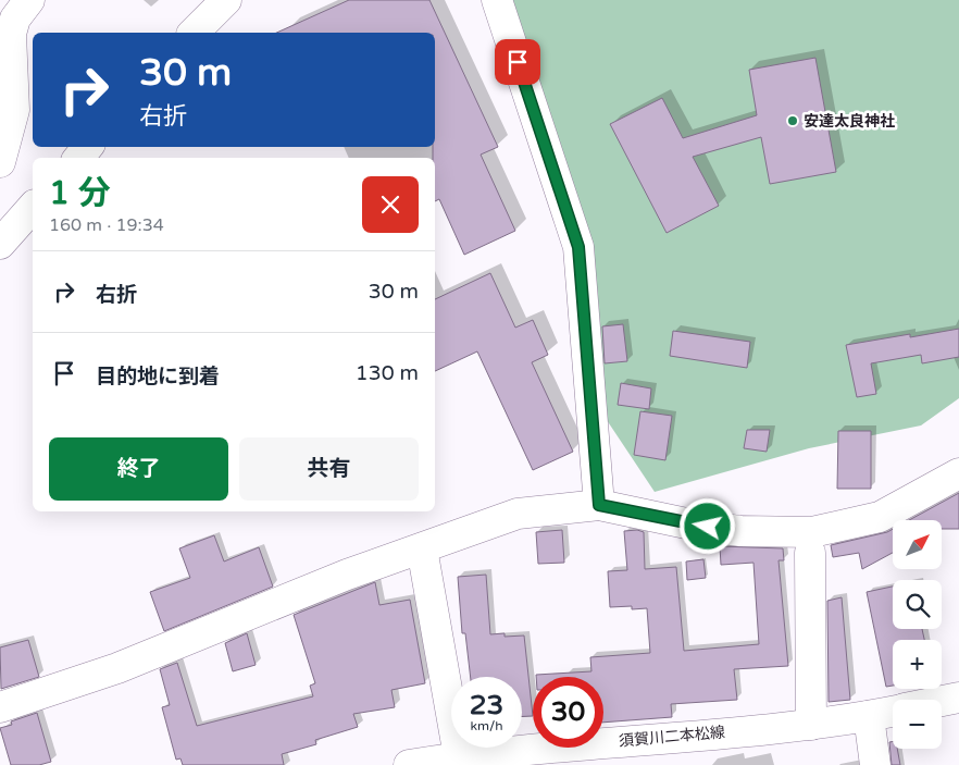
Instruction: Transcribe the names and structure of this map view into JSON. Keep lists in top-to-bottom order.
{
  "streets": {
    "street": ["須賀川二本松線"]
  },
  "places": ["安達太良神社"],
  "north": "top right",
  "page": {
    "turn": ["30 m", "右折"],
    "heading": ["1 分", "160 m · 19:34"],
    "list": [
      {
        "name": "右折",
        "value": "30 m"
      },
      {
        "name": "目的地に到着",
        "value": "130 m"
      }
    ],
    "buttons": ["終了", "共有"],
    "map_buttons": ["+", "−"],
    "speed": "23 km/h",
    "limit": "30"
  }
}
